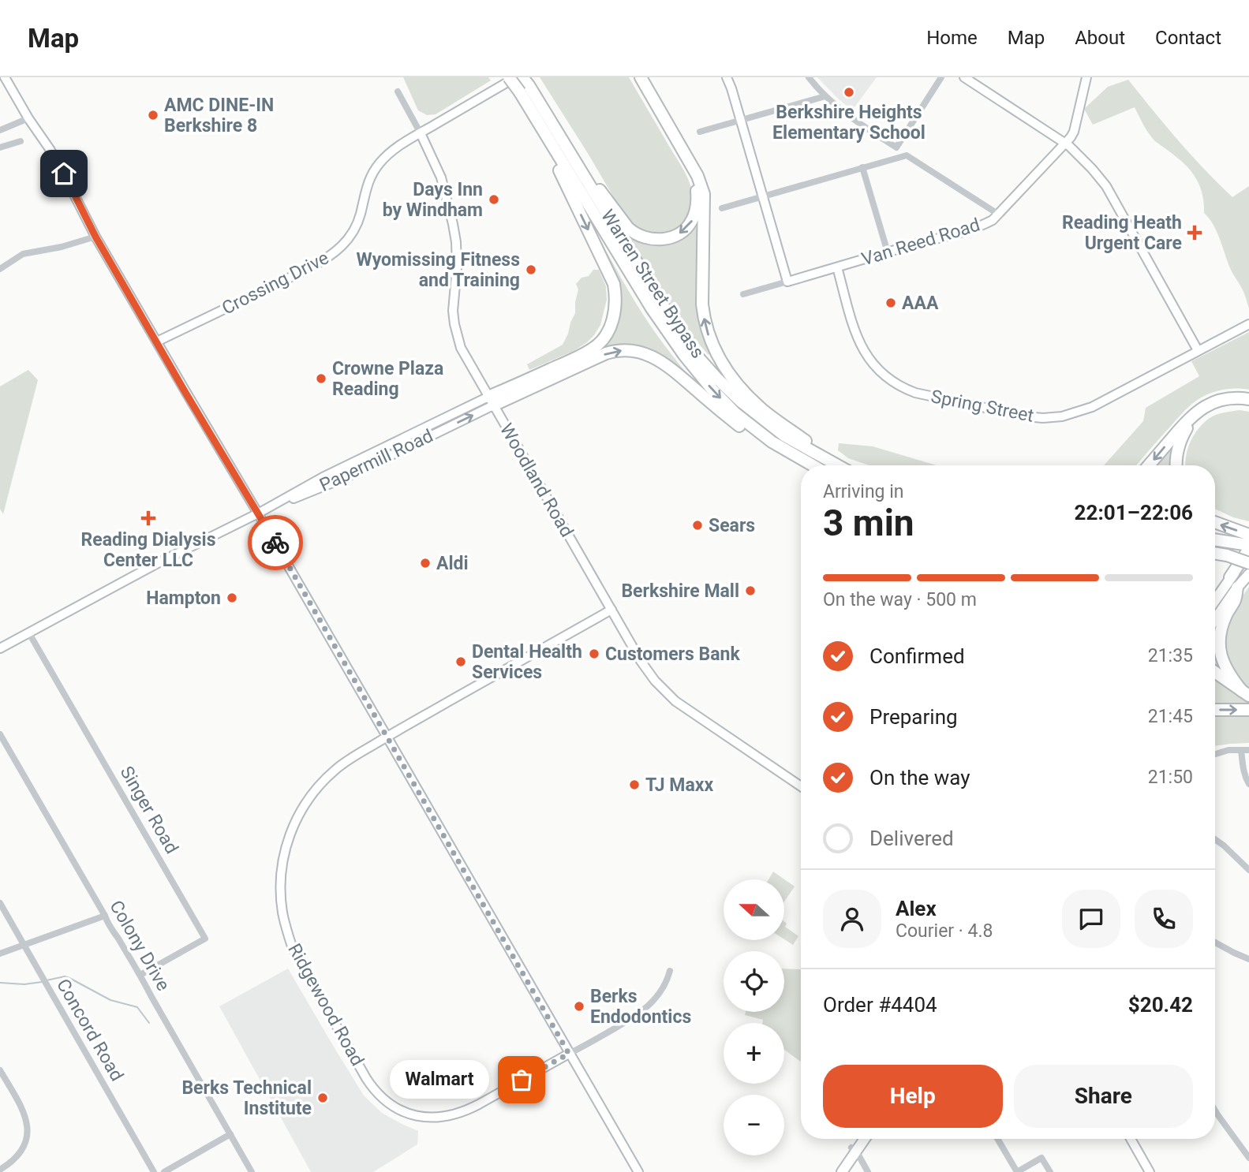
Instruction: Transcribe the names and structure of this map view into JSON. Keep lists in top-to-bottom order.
{
  "streets": {
    "highway": ["Warren Street Bypass"],
    "street": [
      "Van Reed Road",
      "Crossing Drive",
      "Spring Street",
      "Papermill Road",
      "Woodland Road",
      "Singer Road",
      "Colony Drive",
      "Ridgewood Road",
      "Concord Road"
    ]
  },
  "crossings": [
    ["Van Reed Road", "Spring Street"],
    ["Crossing Drive", "Woodland Road"],
    ["Papermill Road", "Woodland Road"],
    ["Papermill Road", "Singer Road"],
    ["Woodland Road", "Ridgewood Road"],
    ["Singer Road", "Colony Drive"]
  ],
  "places": {
    "other": [
      "Berkshire Heights Elementary School",
      "AMC DINE-IN Berkshire 8",
      "Days Inn by Windham",
      "Wyomissing Fitness and Training",
      "AAA",
      "Crowne Plaza Reading",
      "Sears",
      "Aldi",
      "Berkshire Mall",
      "Hampton",
      "Customers Bank",
      "Dental Health Services",
      "TJ Maxx",
      "Berks Endodontics",
      "Walmart",
      "Berks Technical Institute"
    ],
    "health": ["Reading Heath Urgent Care", "Reading Dialysis Center LLC"]
  },
  "north": "left",
  "page": {
    "header": "Map",
    "nav": [
      "Home",
      "Map",
      "About",
      "Contact"
    ],
    "heading": ["3 min", "Arriving in", "22:01–22:06"],
    "panel": [
      "Alex",
      "Courier · 4.8",
      "Order #4404",
      "$20.42"
    ],
    "bar": "On the way · 500 m",
    "list": [
      ["Confirmed", "21:35"],
      ["Preparing", "21:45"],
      ["On the way", "21:50"],
      "Delivered"
    ],
    "map_buttons": ["+", "−"],
    "buttons": ["Help", "Share"],
    "bubble": "Walmart"
  }
}
